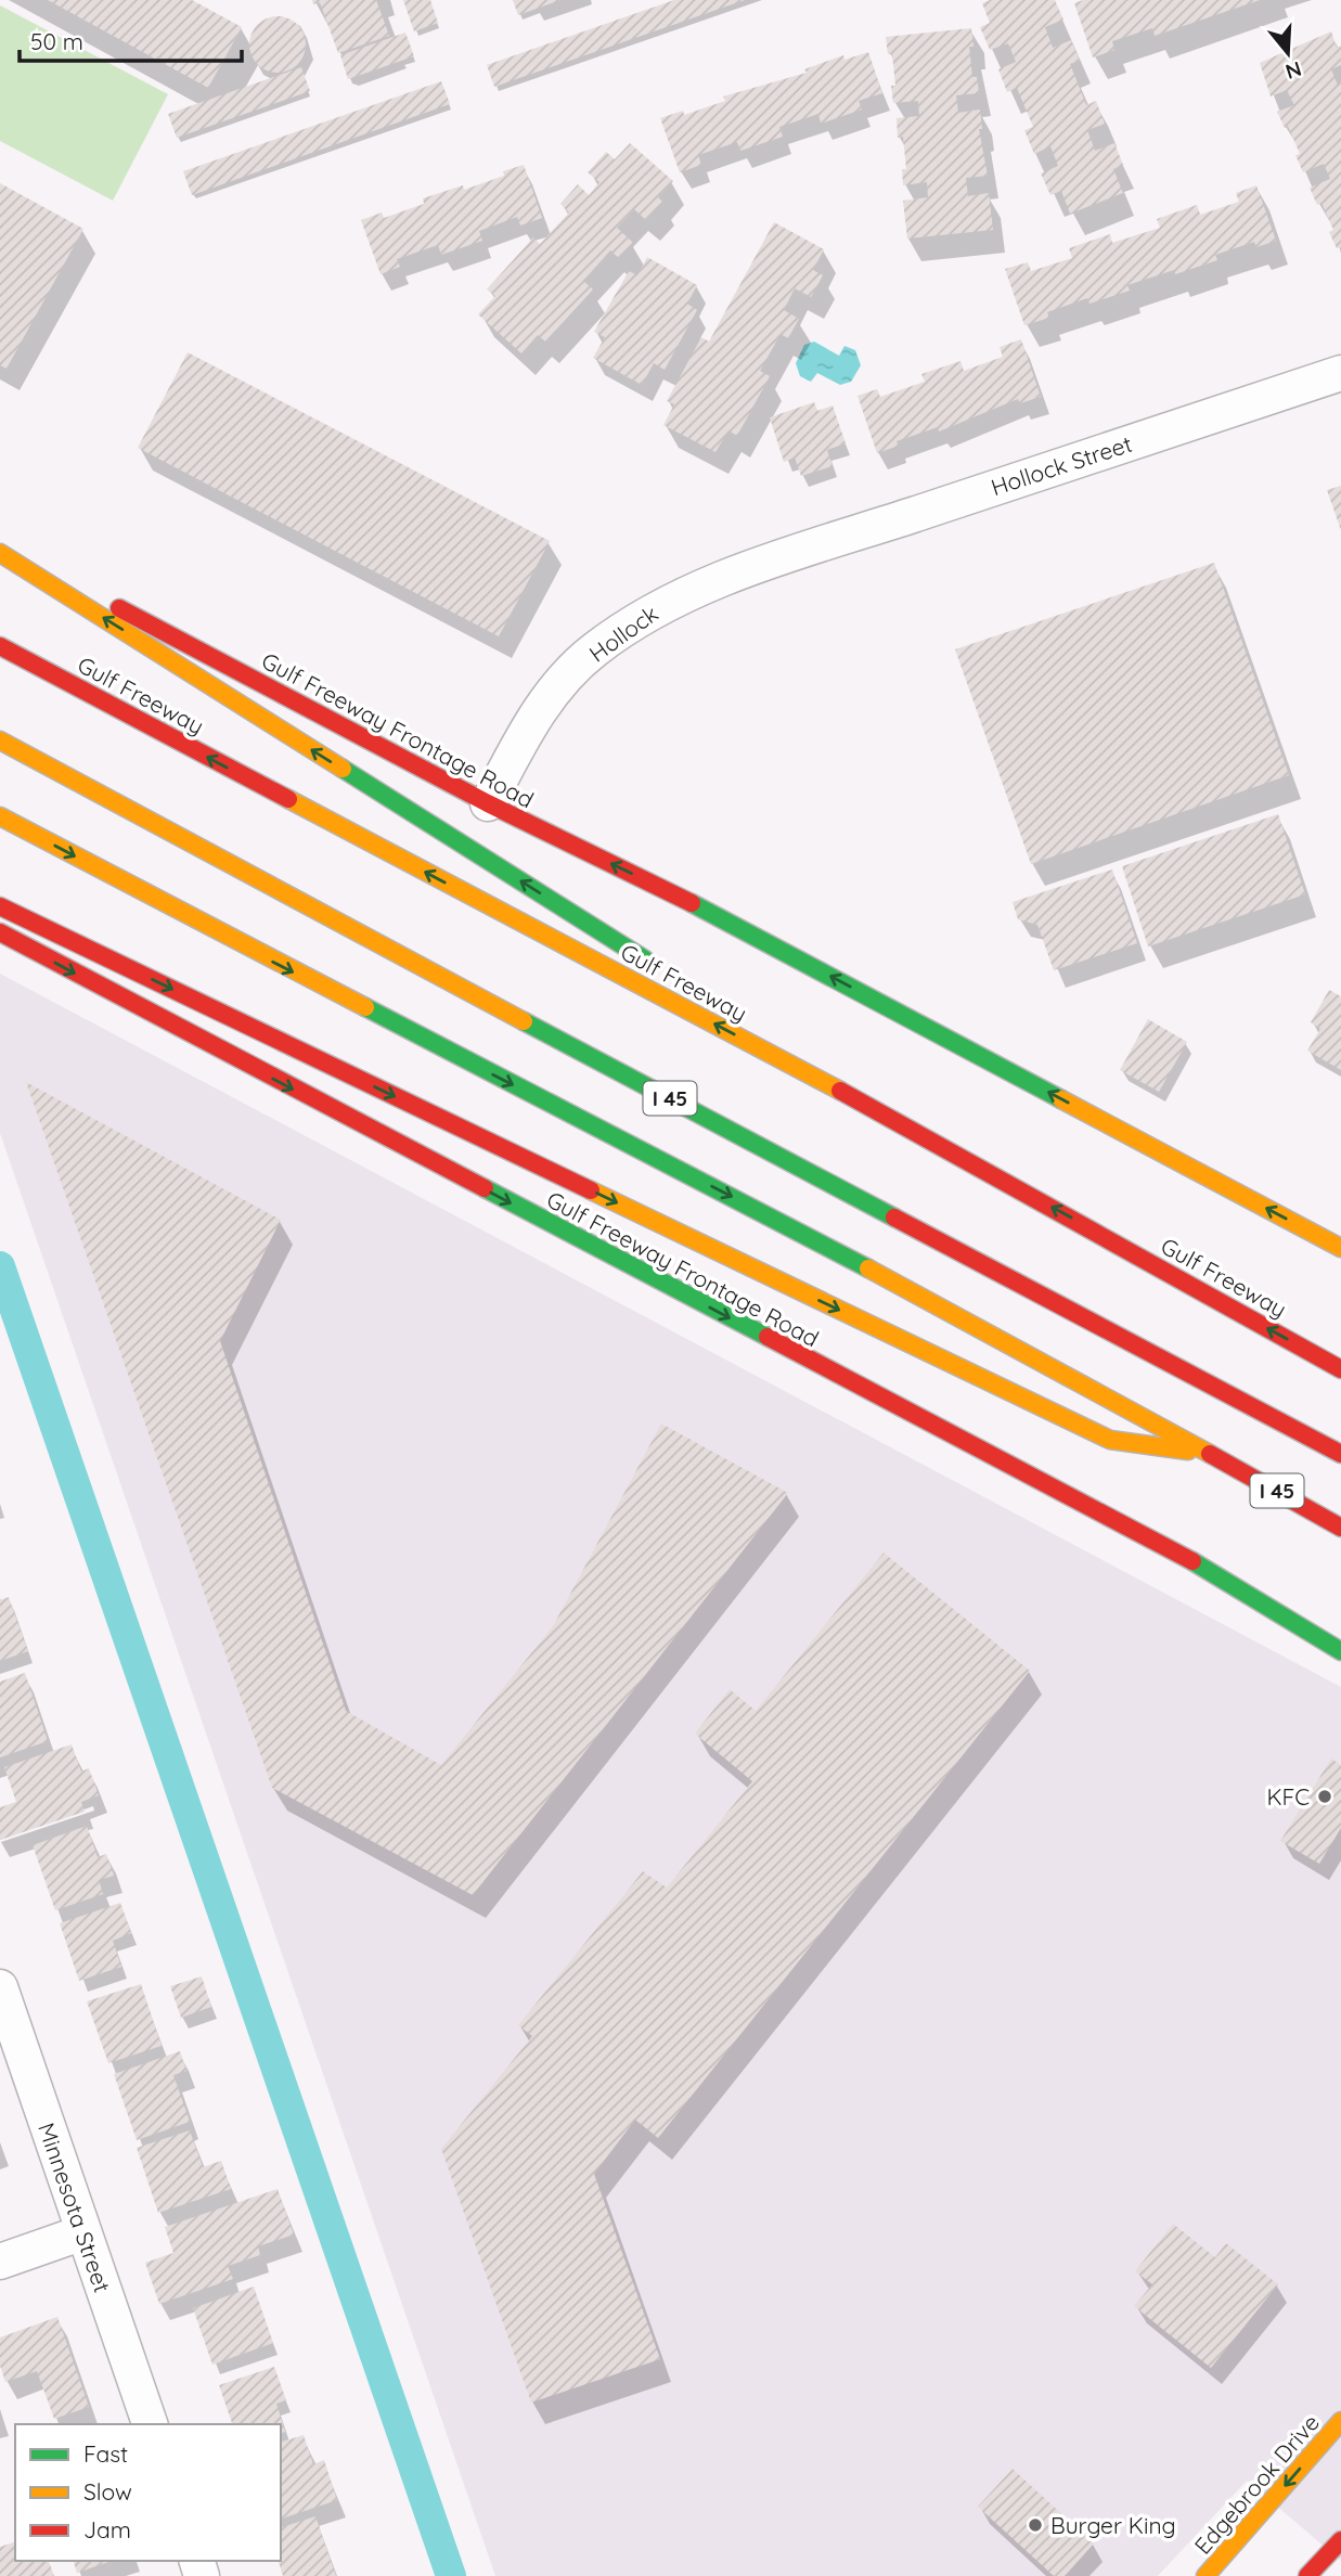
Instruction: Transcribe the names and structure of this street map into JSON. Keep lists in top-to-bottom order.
{
  "streets": {
    "main road": [
      "Gulf Freeway",
      "Gulf Freeway Frontage Road",
      "I 45",
      "Edgebrook Drive"
    ],
    "street": ["Hollock Street", "Hollock", "Minnesota Street"]
  },
  "crossings": [
    ["Hollock Street", "Hollock"],
    ["Hollock", "Gulf Freeway Frontage Road"]
  ],
  "one_way": ["Edgebrook Drive"],
  "places": ["KFC", "Burger King"],
  "legend": ["Fast", "Slow", "Jam"],
  "scale_bar": "50 m",
  "north": "bottom"
}
